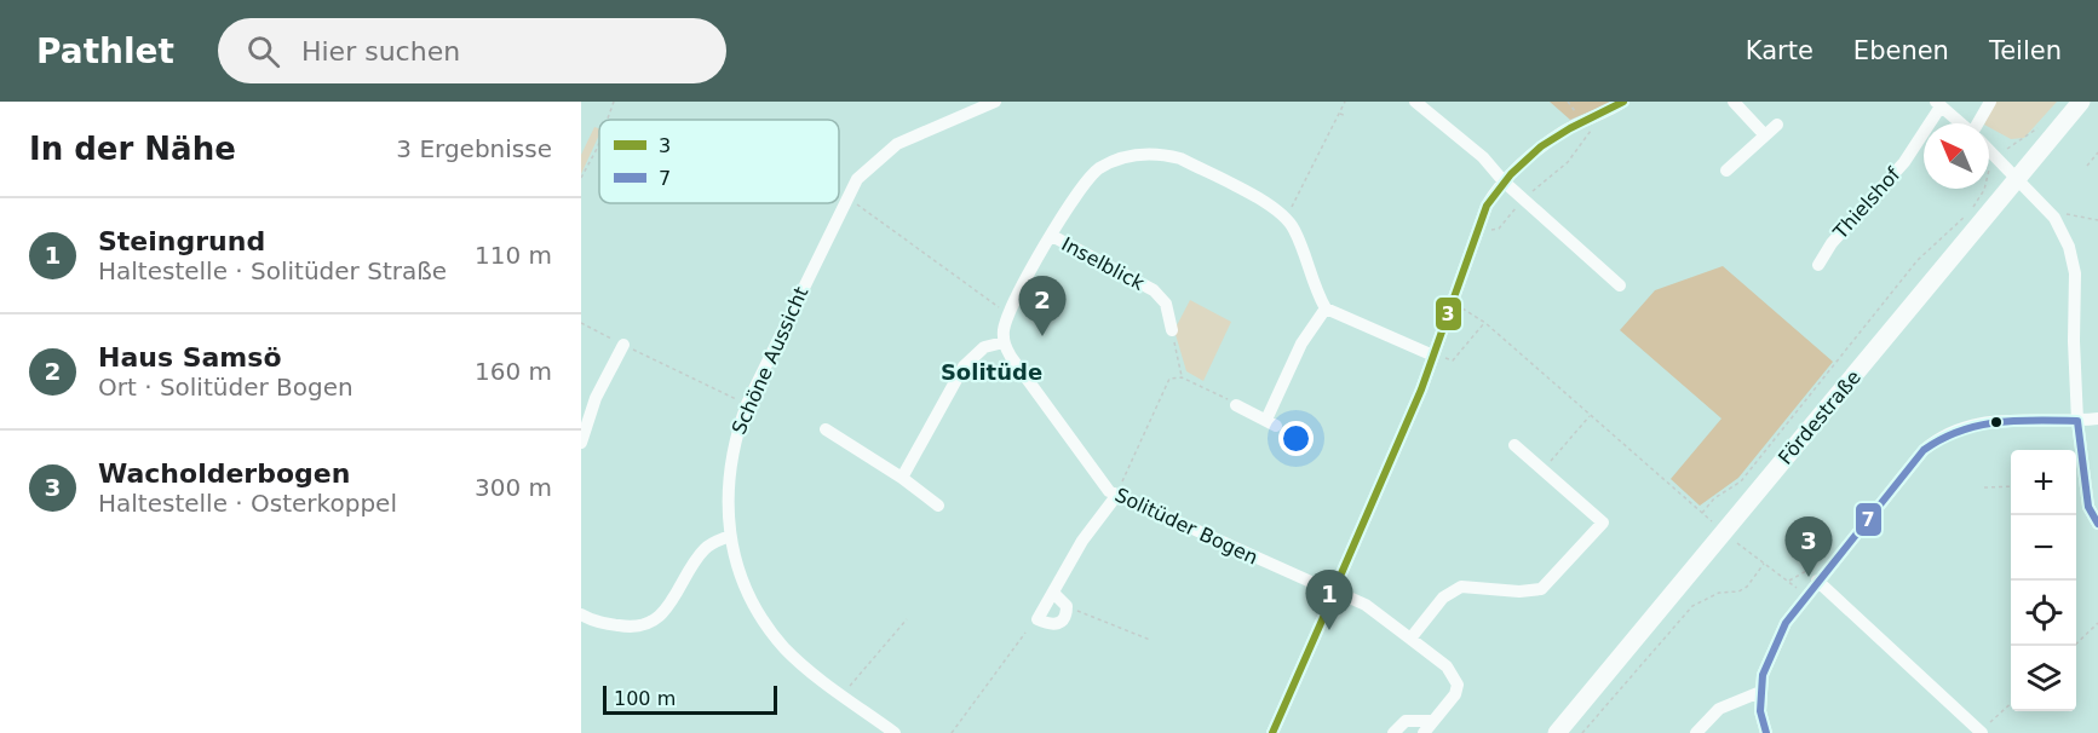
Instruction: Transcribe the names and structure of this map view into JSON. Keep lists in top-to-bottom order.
{
  "streets": {
    "main road": ["Fördestraße"],
    "street": [
      "Thielshof",
      "Inselblick",
      "Schöne Aussicht",
      "Solitüder Bogen"
    ]
  },
  "districts": ["Solitüde"],
  "lines": ["transit line 3", "transit line 7"],
  "legend": ["3", "7"],
  "scale_bar": "100 m",
  "north": "top left",
  "page": {
    "header": "Pathlet",
    "search": "Hier suchen",
    "nav": ["Karte", "Ebenen", "Teilen"],
    "heading": ["In der Nähe", "3 Ergebnisse"],
    "list": [
      {
        "mark": "1",
        "name": "Steingrund",
        "note": "Haltestelle · Solitüder Straße",
        "value": "110 m"
      },
      {
        "mark": "2",
        "name": "Haus Samsö",
        "note": "Ort · Solitüder Bogen",
        "value": "160 m"
      },
      {
        "mark": "3",
        "name": "Wacholderbogen",
        "note": "Haltestelle · Osterkoppel",
        "value": "300 m"
      }
    ],
    "pins": ["2", "3", "1"],
    "map_buttons": ["+", "−"],
    "scale": "100 m"
  }
}
